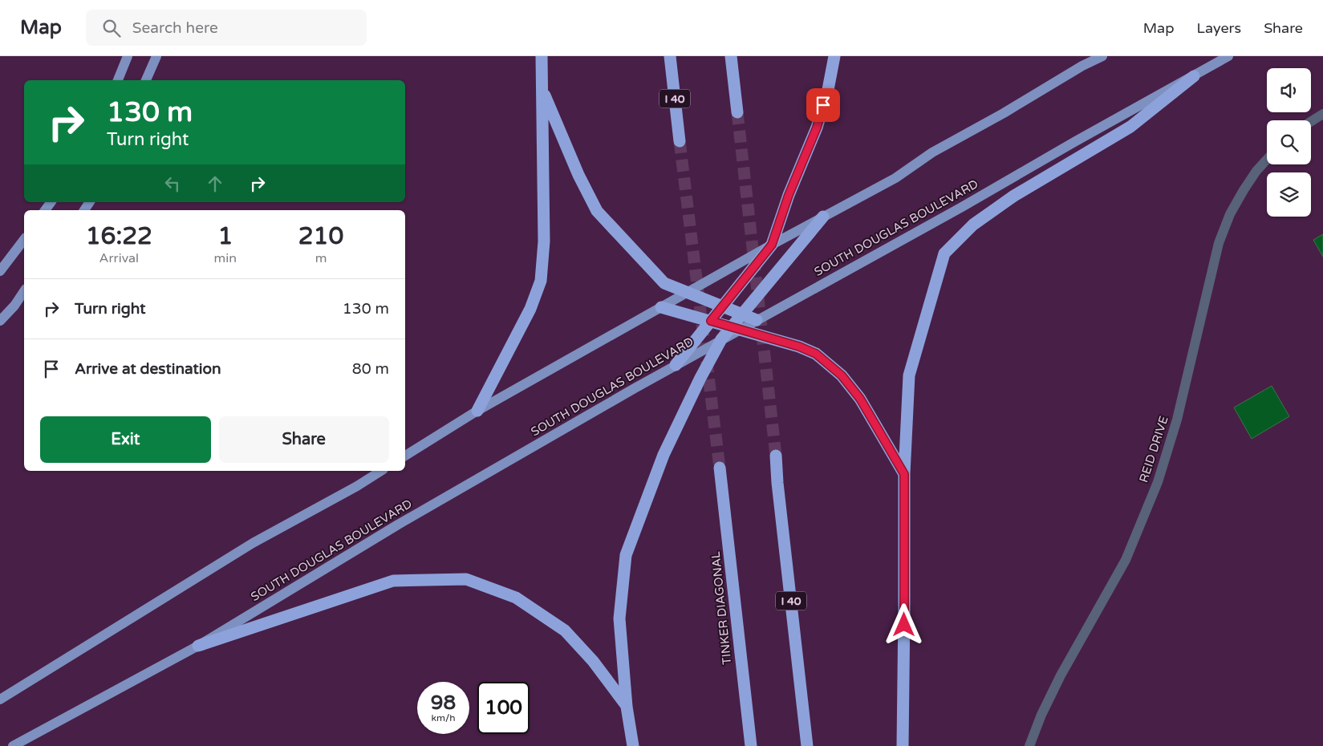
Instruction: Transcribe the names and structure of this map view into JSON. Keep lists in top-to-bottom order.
{
  "streets": {
    "highway": ["I 40", "TINKER DIAGONAL"],
    "main road": ["SOUTH DOUGLAS BOULEVARD"],
    "street": ["REID DRIVE"]
  },
  "page": {
    "header": "Map",
    "search": "Search here",
    "nav": ["Map", "Layers", "Share"],
    "turn": ["130 m", "Turn right"],
    "eta": [
      "16:22",
      "Arrival",
      "1",
      "min",
      "210",
      "m"
    ],
    "list": [
      {
        "name": "Turn right",
        "value": "130 m"
      },
      {
        "name": "Arrive at destination",
        "value": "80 m"
      }
    ],
    "buttons": ["Exit", "Share"],
    "speed": "98 km/h",
    "limit": "100"
  }
}
